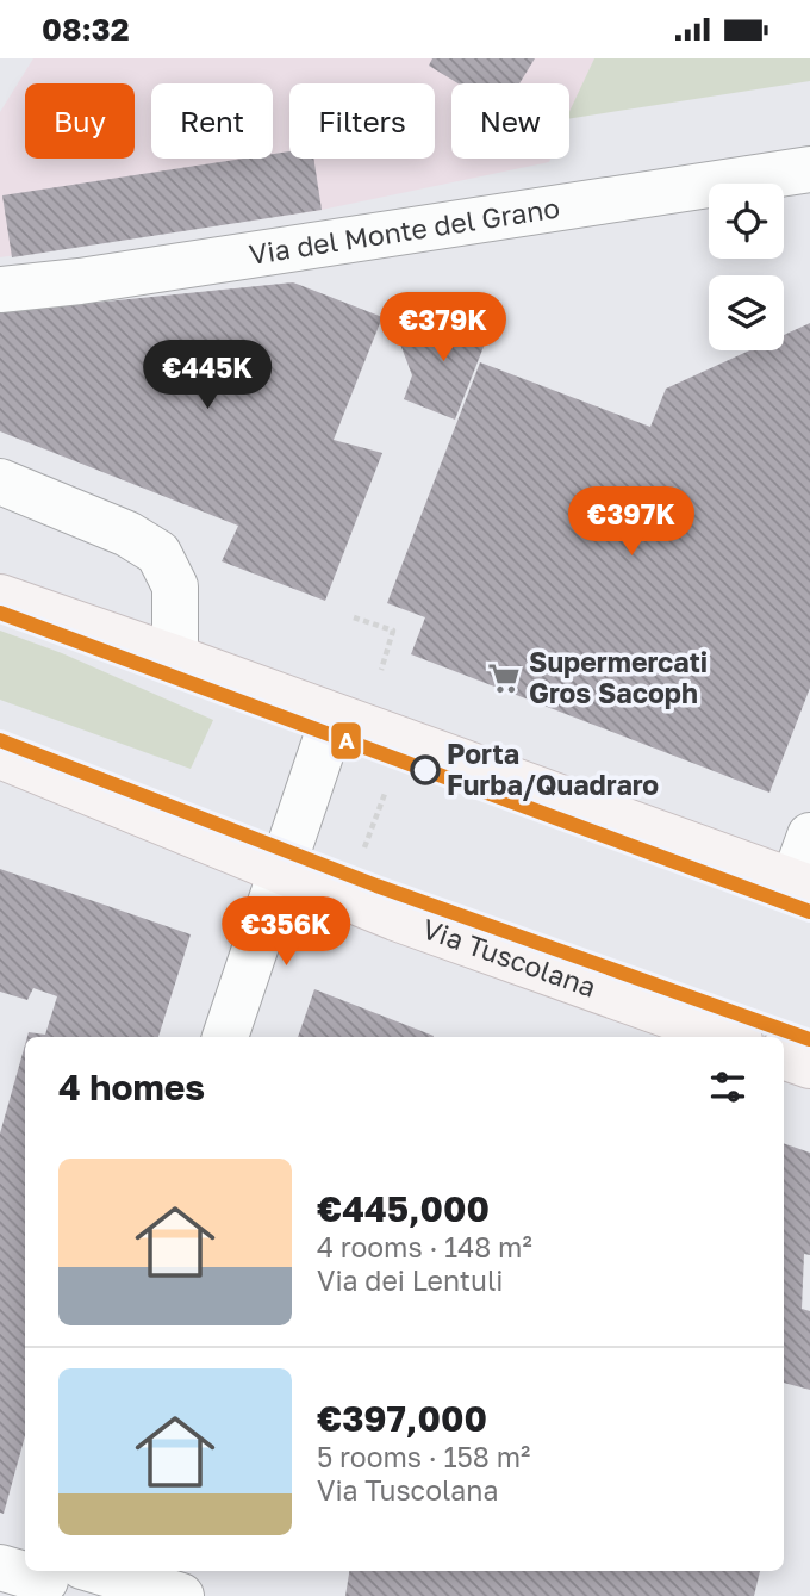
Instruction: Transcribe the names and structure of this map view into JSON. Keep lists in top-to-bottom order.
{
  "streets": {
    "main road": ["Via Tuscolana"],
    "street": ["Via del Monte del Grano"]
  },
  "places": {
    "supermarket": ["Supermercati Gros Sacoph"],
    "other": ["Porta Furba/Quadraro"]
  },
  "lines": ["transit line A"],
  "page": {
    "status": "08:32",
    "chip": [
      "Buy",
      "Rent",
      "Filters",
      "New"
    ],
    "price": [
      "€379K",
      "€445K",
      "€397K",
      "€356K"
    ],
    "heading": "4 homes",
    "list": [
      {
        "name": "€445,000",
        "note": "4 rooms · 148 m² · Via dei Lentuli"
      },
      {
        "name": "€397,000",
        "note": "5 rooms · 158 m² · Via Tuscolana"
      }
    ]
  }
}
